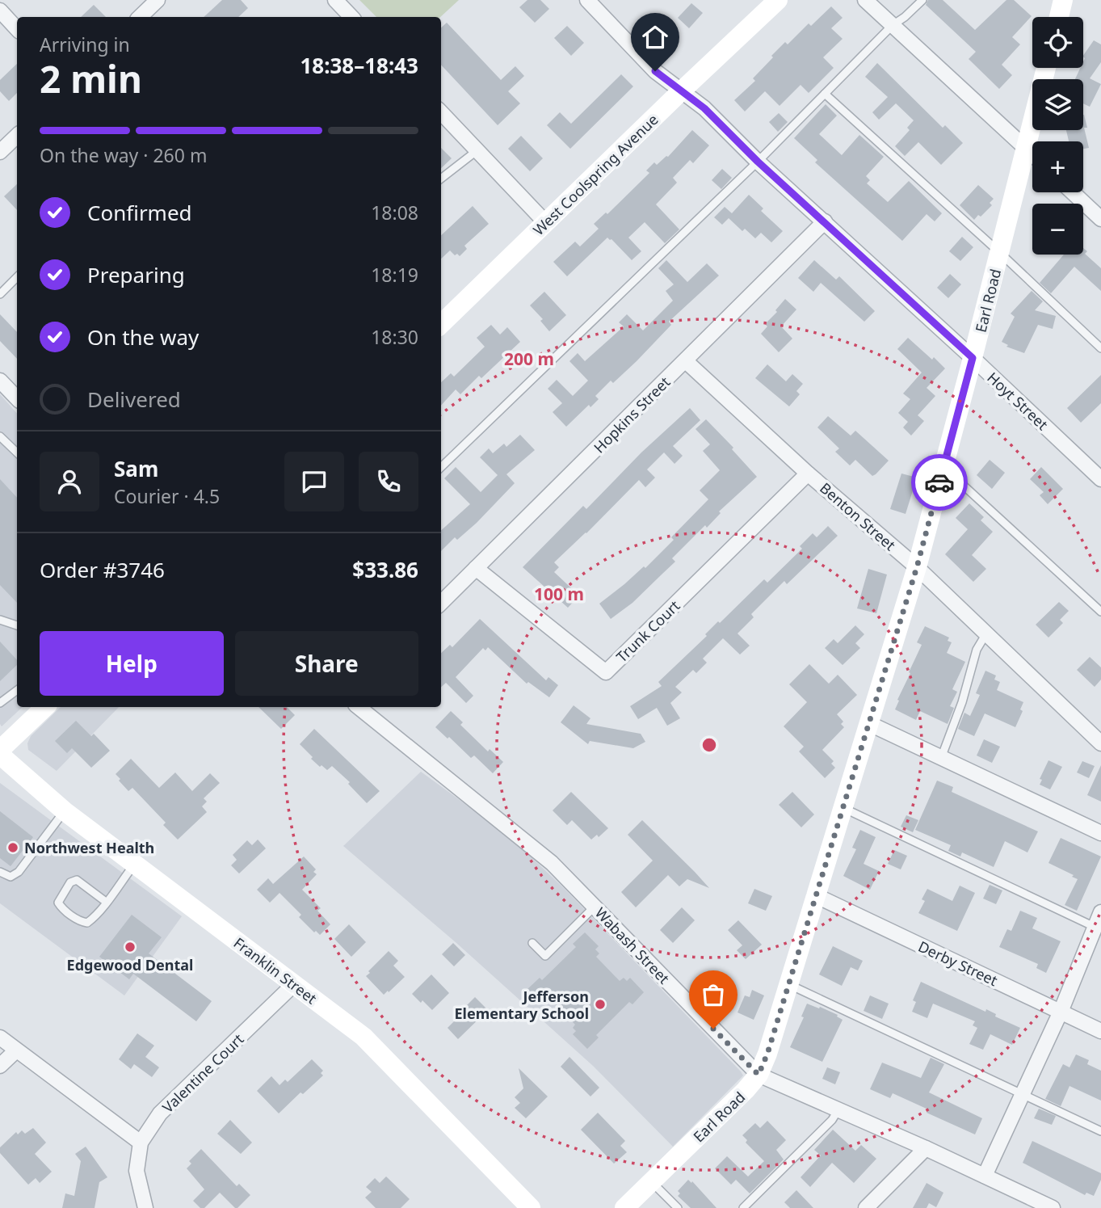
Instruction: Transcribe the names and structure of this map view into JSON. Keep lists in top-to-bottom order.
{
  "streets": {
    "street": [
      "West Coolspring Avenue",
      "Earl Road",
      "Hoyt Street",
      "Hopkins Street",
      "Benton Street",
      "Trunk Court",
      "Wabash Street",
      "Derby Street",
      "Franklin Street",
      "Valentine Court"
    ]
  },
  "crossings": [
    ["West Coolspring Avenue", "Hoyt Street"],
    ["Earl Road", "Hoyt Street"],
    ["Earl Road", "Benton Street"],
    ["Earl Road", "Wabash Street"],
    ["Earl Road", "Derby Street"],
    ["Hoyt Street", "Hopkins Street"],
    ["Hopkins Street", "Benton Street"],
    ["Hopkins Street", "Trunk Court"],
    ["Benton Street", "Trunk Court"],
    ["Franklin Street", "Valentine Court"]
  ],
  "places": ["Northwest Health", "Edgewood Dental", "Jefferson Elementary School"],
  "page": {
    "map_buttons": ["+", "−"],
    "heading": ["2 min", "Arriving in", "18:38–18:43"],
    "panel": [
      "Sam",
      "Courier · 4.5",
      "Order #3746",
      "$33.86"
    ],
    "bar": "On the way · 260 m",
    "list": [
      ["Confirmed", "18:08"],
      ["Preparing", "18:19"],
      ["On the way", "18:30"],
      "Delivered"
    ],
    "buttons": ["Help", "Share"]
  },
  "rings": ["200 m", "100 m"]
}
